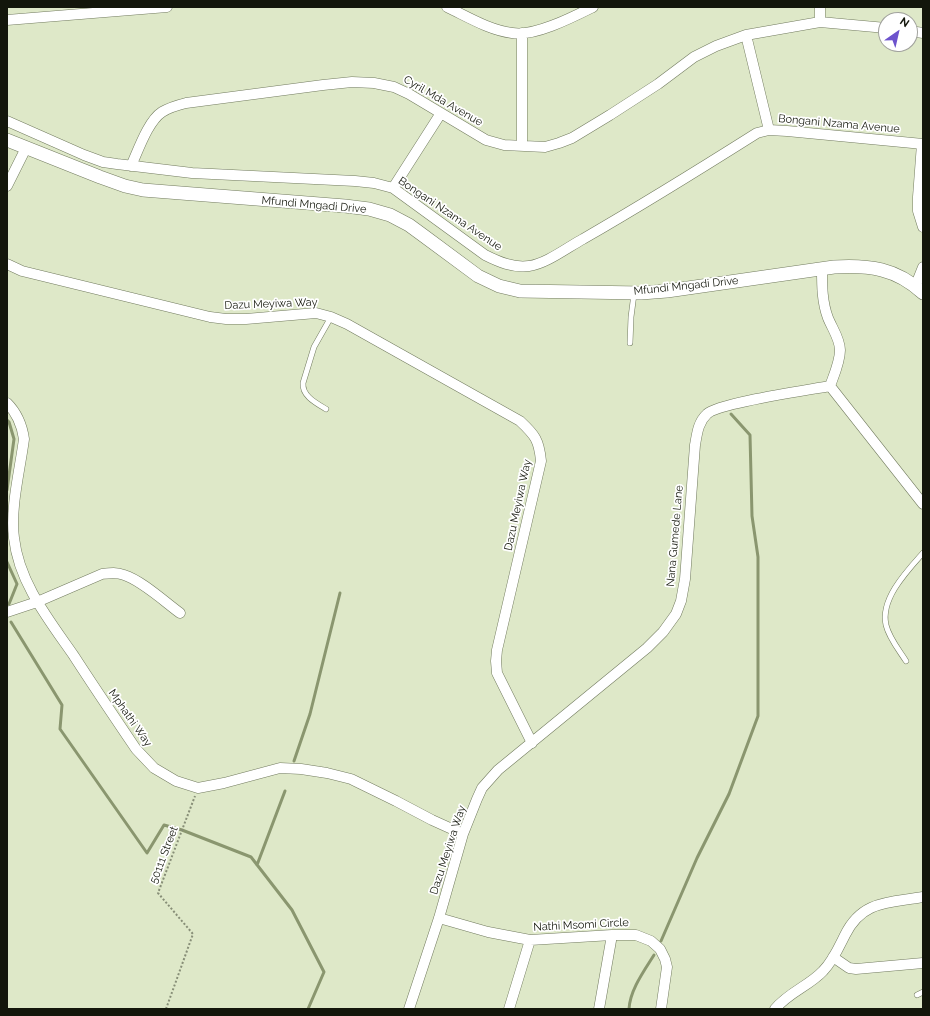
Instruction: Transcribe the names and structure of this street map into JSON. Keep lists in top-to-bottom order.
{
  "streets": {
    "street": [
      "Cyril Mda Avenue",
      "Bongani Nzama Avenue",
      "Mfundi Mngadi Drive",
      "Dazu Meyiwa Way",
      "Nana Gumede Lane",
      "Mphathi Way",
      "Nathi Msomi Circle"
    ],
    "path": ["50111 Street"]
  },
  "crossings": [
    ["Cyril Mda Avenue", "Bongani Nzama Avenue"],
    ["Dazu Meyiwa Way", "Nana Gumede Lane"],
    ["Dazu Meyiwa Way", "Mphathi Way"],
    ["Dazu Meyiwa Way", "Nathi Msomi Circle"],
    ["Mphathi Way", "50111 Street"]
  ],
  "north": "top right"
}
